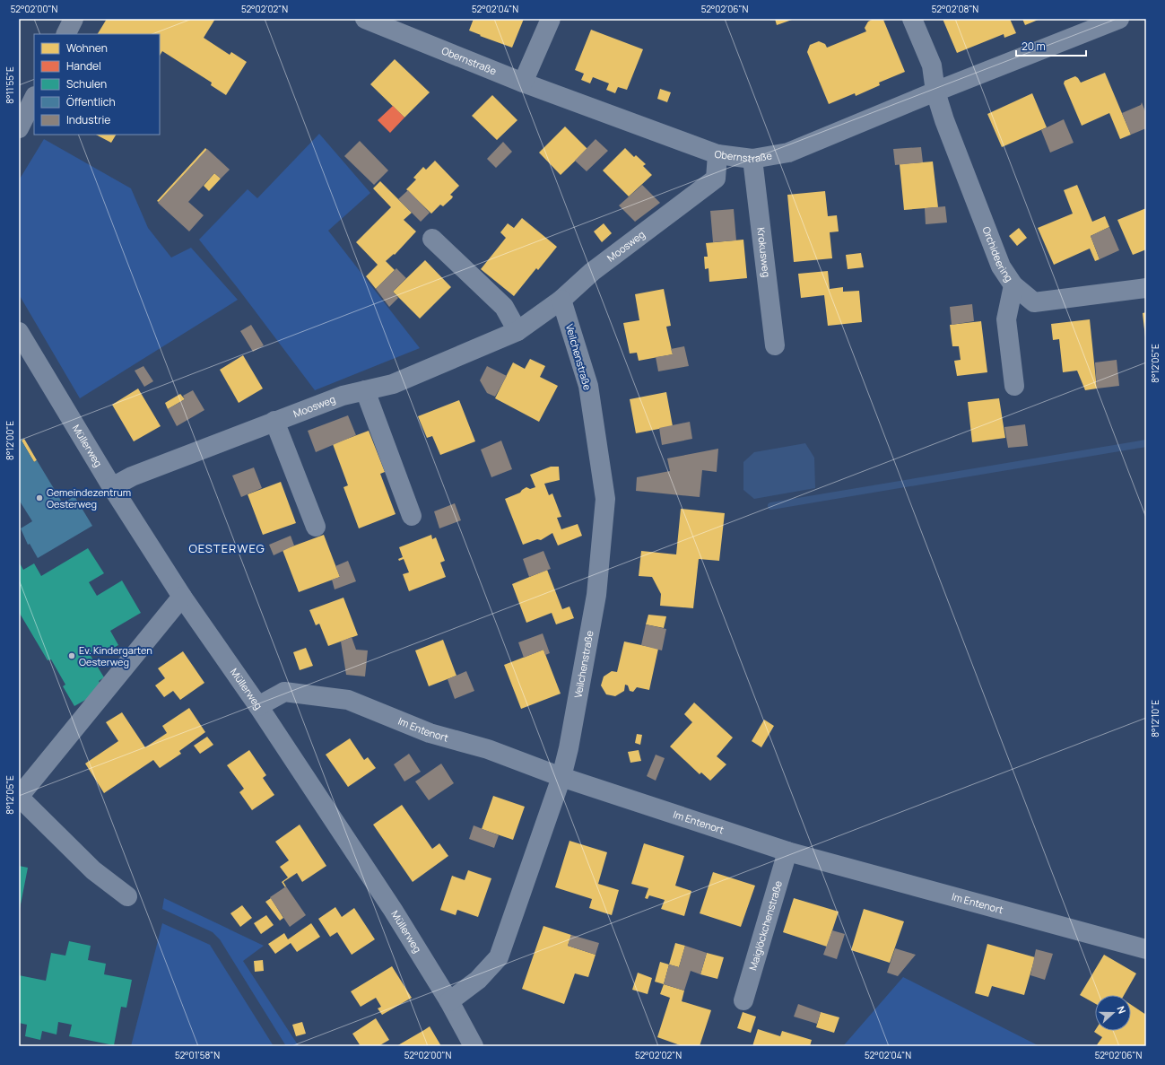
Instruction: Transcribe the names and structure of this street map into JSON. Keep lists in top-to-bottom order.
{
  "streets": {
    "street": [
      "Obernstraße",
      "Moosweg",
      "Krokusweg",
      "Orchideering",
      "Veilchenstraße",
      "Müllerweg",
      "Im Entenort",
      "Maiglöckchenstraße"
    ]
  },
  "crossings": [
    ["Obernstraße", "Moosweg"],
    ["Obernstraße", "Krokusweg"],
    ["Obernstraße", "Orchideering"],
    ["Moosweg", "Veilchenstraße"],
    ["Moosweg", "Müllerweg"],
    ["Veilchenstraße", "Müllerweg"],
    ["Veilchenstraße", "Im Entenort"],
    ["Müllerweg", "Im Entenort"],
    ["Im Entenort", "Maiglöckchenstraße"]
  ],
  "districts": ["OESTERWEG"],
  "places": ["Gemeindezentrum Oesterweg", "Ev. Kindergarten Oesterweg"],
  "legend": [
    "Wohnen",
    "Handel",
    "Schulen",
    "Öffentlich",
    "Industrie"
  ],
  "scale_bar": "20 m",
  "north": "right",
  "coordinates": [
    "52°02'00\"N",
    "52°02'02\"N",
    "52°02'04\"N",
    "52°02'06\"N",
    "52°02'08\"N",
    "8°11'55\"E",
    "8°12'05\"E",
    "8°12'00\"E",
    "8°12'10\"E",
    "52°01'58\"N"
  ]
}
